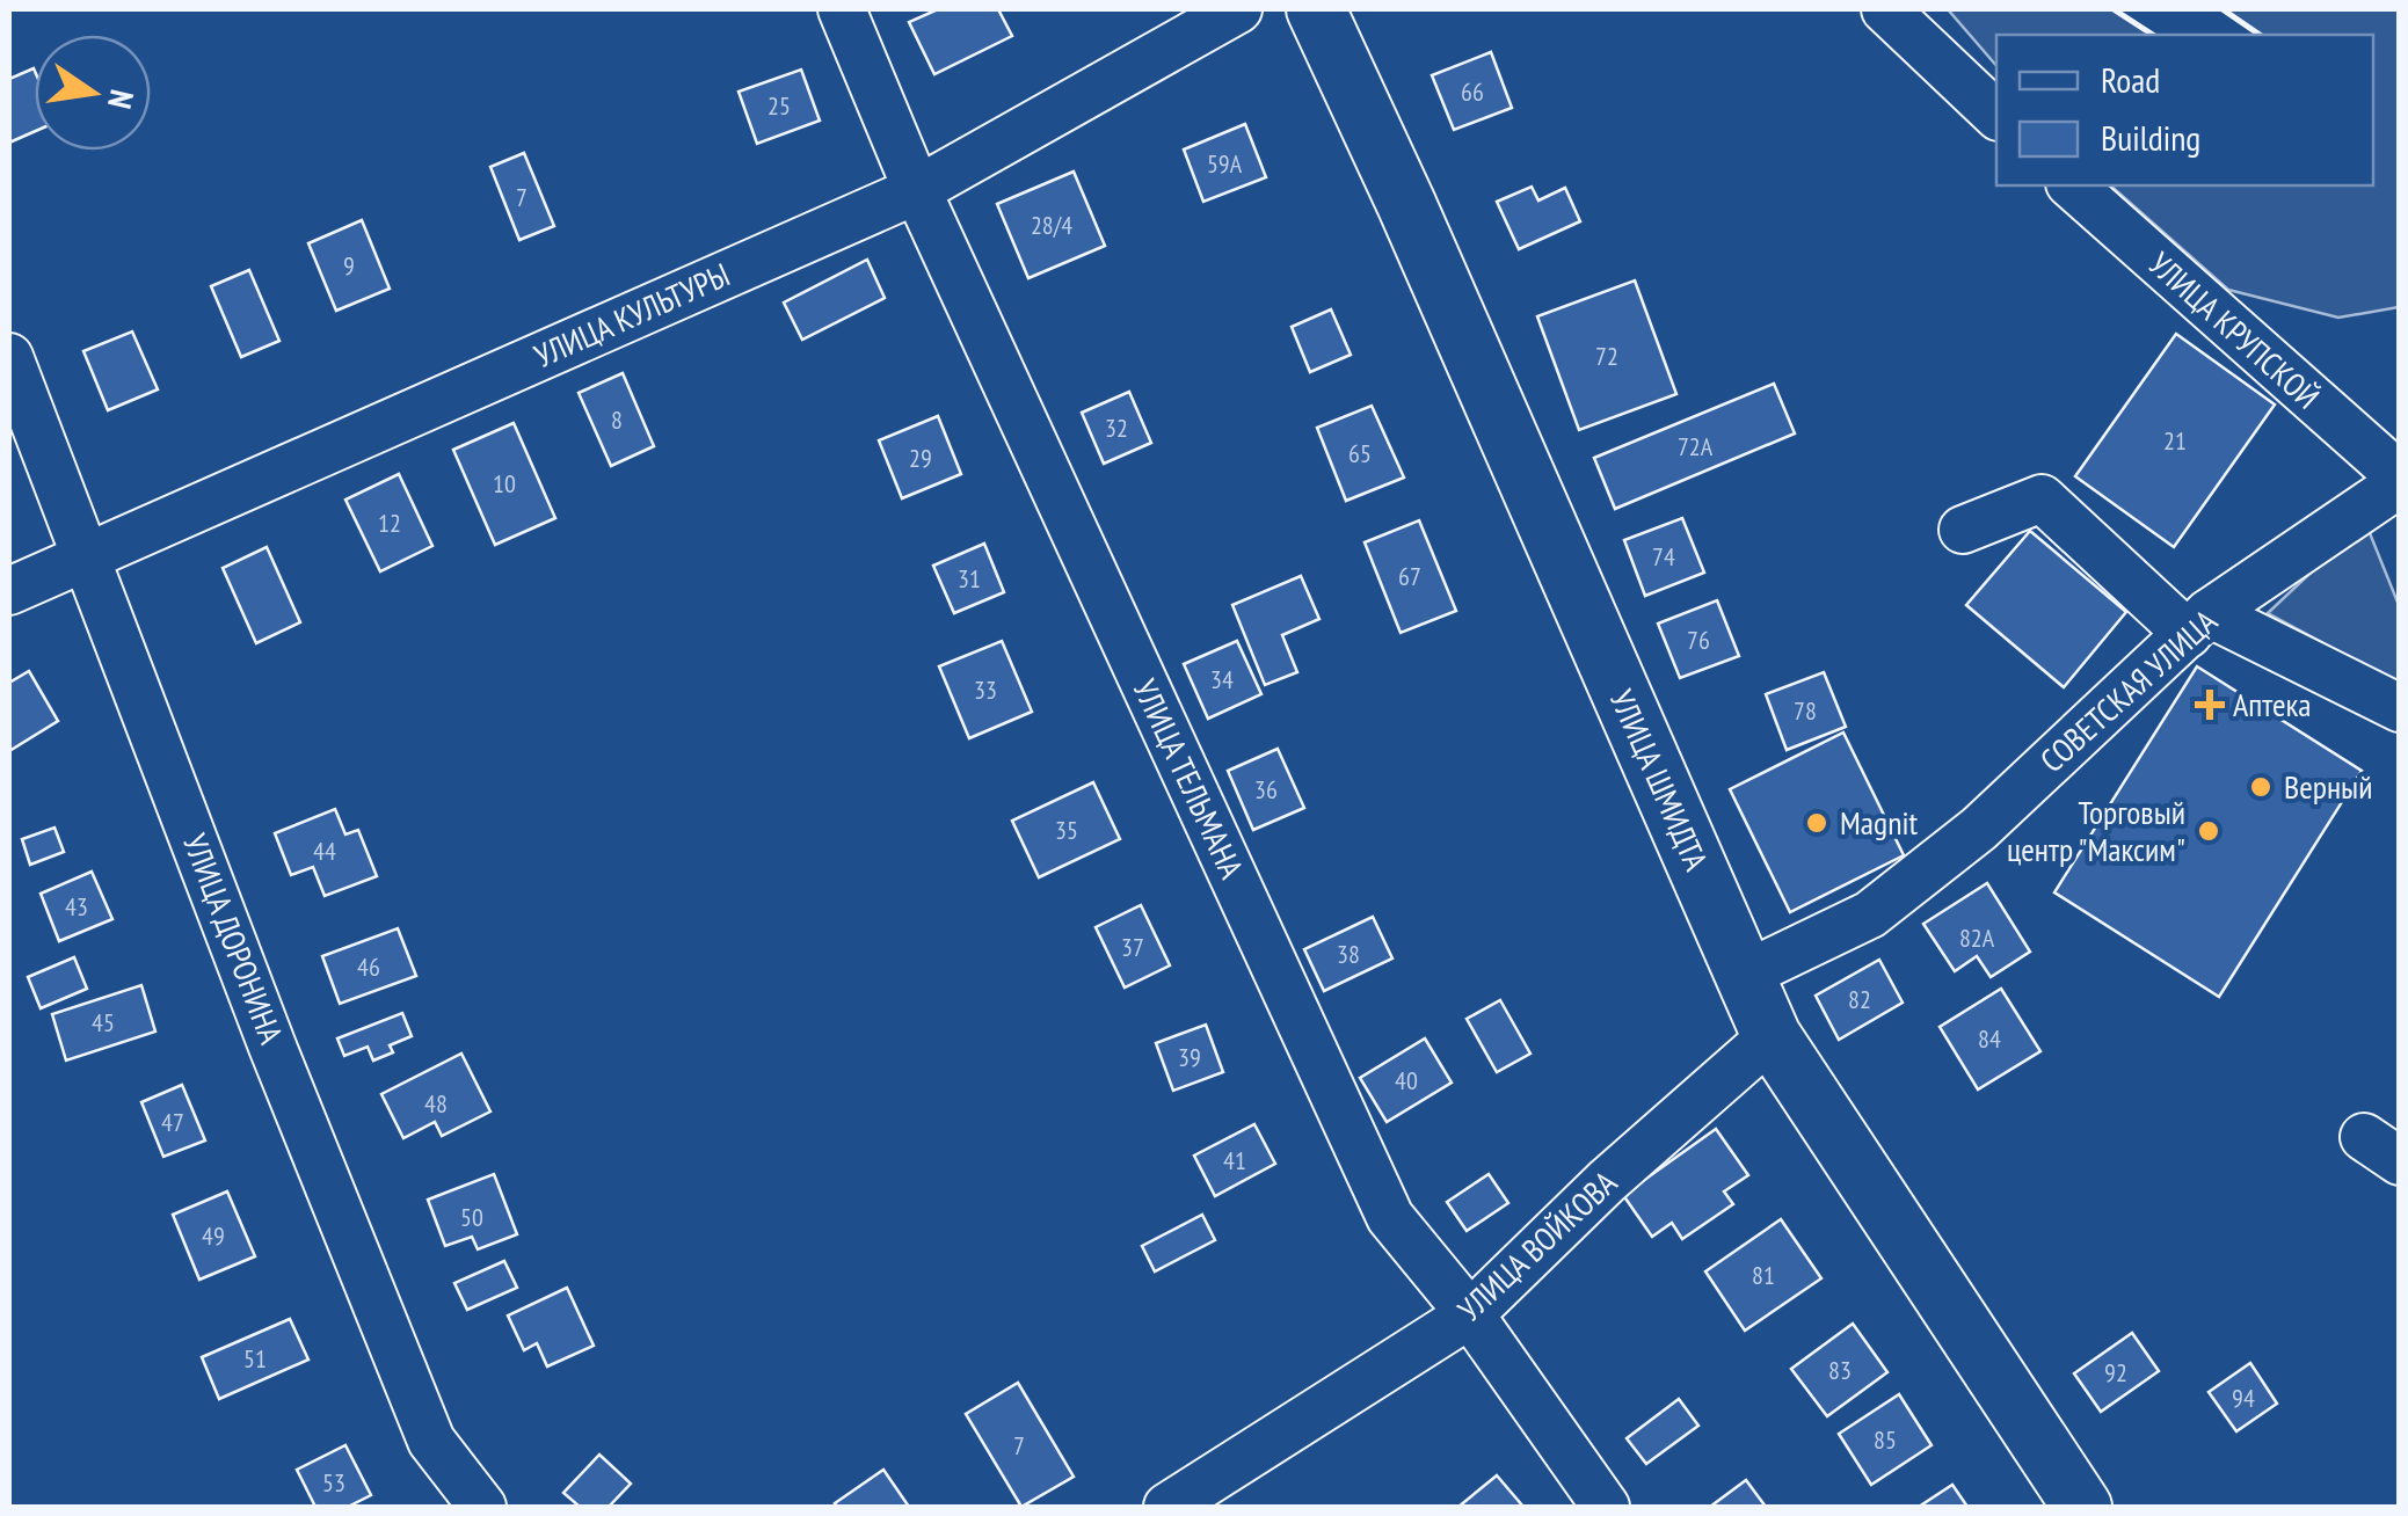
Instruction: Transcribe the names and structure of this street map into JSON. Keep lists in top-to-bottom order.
{
  "streets": {
    "main road": ["УЛИЦА ШМИДТА"],
    "street": [
      "УЛИЦА КУЛЬТУРЫ",
      "УЛИЦА КРУПСКОЙ",
      "СОВЕТСКАЯ УЛИЦА",
      "УЛИЦА ТЕЛЬМАНА",
      "УЛИЦА ДОРОНИНА",
      "УЛИЦА ВОЙКОВА"
    ]
  },
  "crossings": [
    ["УЛИЦА КУЛЬТУРЫ", "УЛИЦА ТЕЛЬМАНА"],
    ["УЛИЦА КУЛЬТУРЫ", "УЛИЦА ДОРОНИНА"],
    ["УЛИЦА КРУПСКОЙ", "СОВЕТСКАЯ УЛИЦА"],
    ["СОВЕТСКАЯ УЛИЦА", "УЛИЦА ШМИДТА"],
    ["УЛИЦА ТЕЛЬМАНА", "УЛИЦА ВОЙКОВА"],
    ["УЛИЦА ШМИДТА", "УЛИЦА ВОЙКОВА"]
  ],
  "places": {
    "health": ["Аптека"],
    "other": ["Верный", "Magnit", "Торговый центр \"Максим\""]
  },
  "house_numbers": [
    "66",
    "25",
    "59А",
    "7",
    "28/4",
    "9",
    "72",
    "8",
    "32",
    "21",
    "72А",
    "65",
    "29",
    "10",
    "12",
    "74",
    "67",
    "31",
    "76",
    "34",
    "33",
    "78",
    "36",
    "35",
    "44",
    "43",
    "82А",
    "37",
    "38",
    "46",
    "82",
    "45",
    "84",
    "39",
    "40",
    "48",
    "47",
    "41",
    "50",
    "49",
    "81",
    "51",
    "83",
    "92",
    "94",
    "85",
    "7",
    "53"
  ],
  "legend": ["Road", "Building"],
  "north": "right"
}
